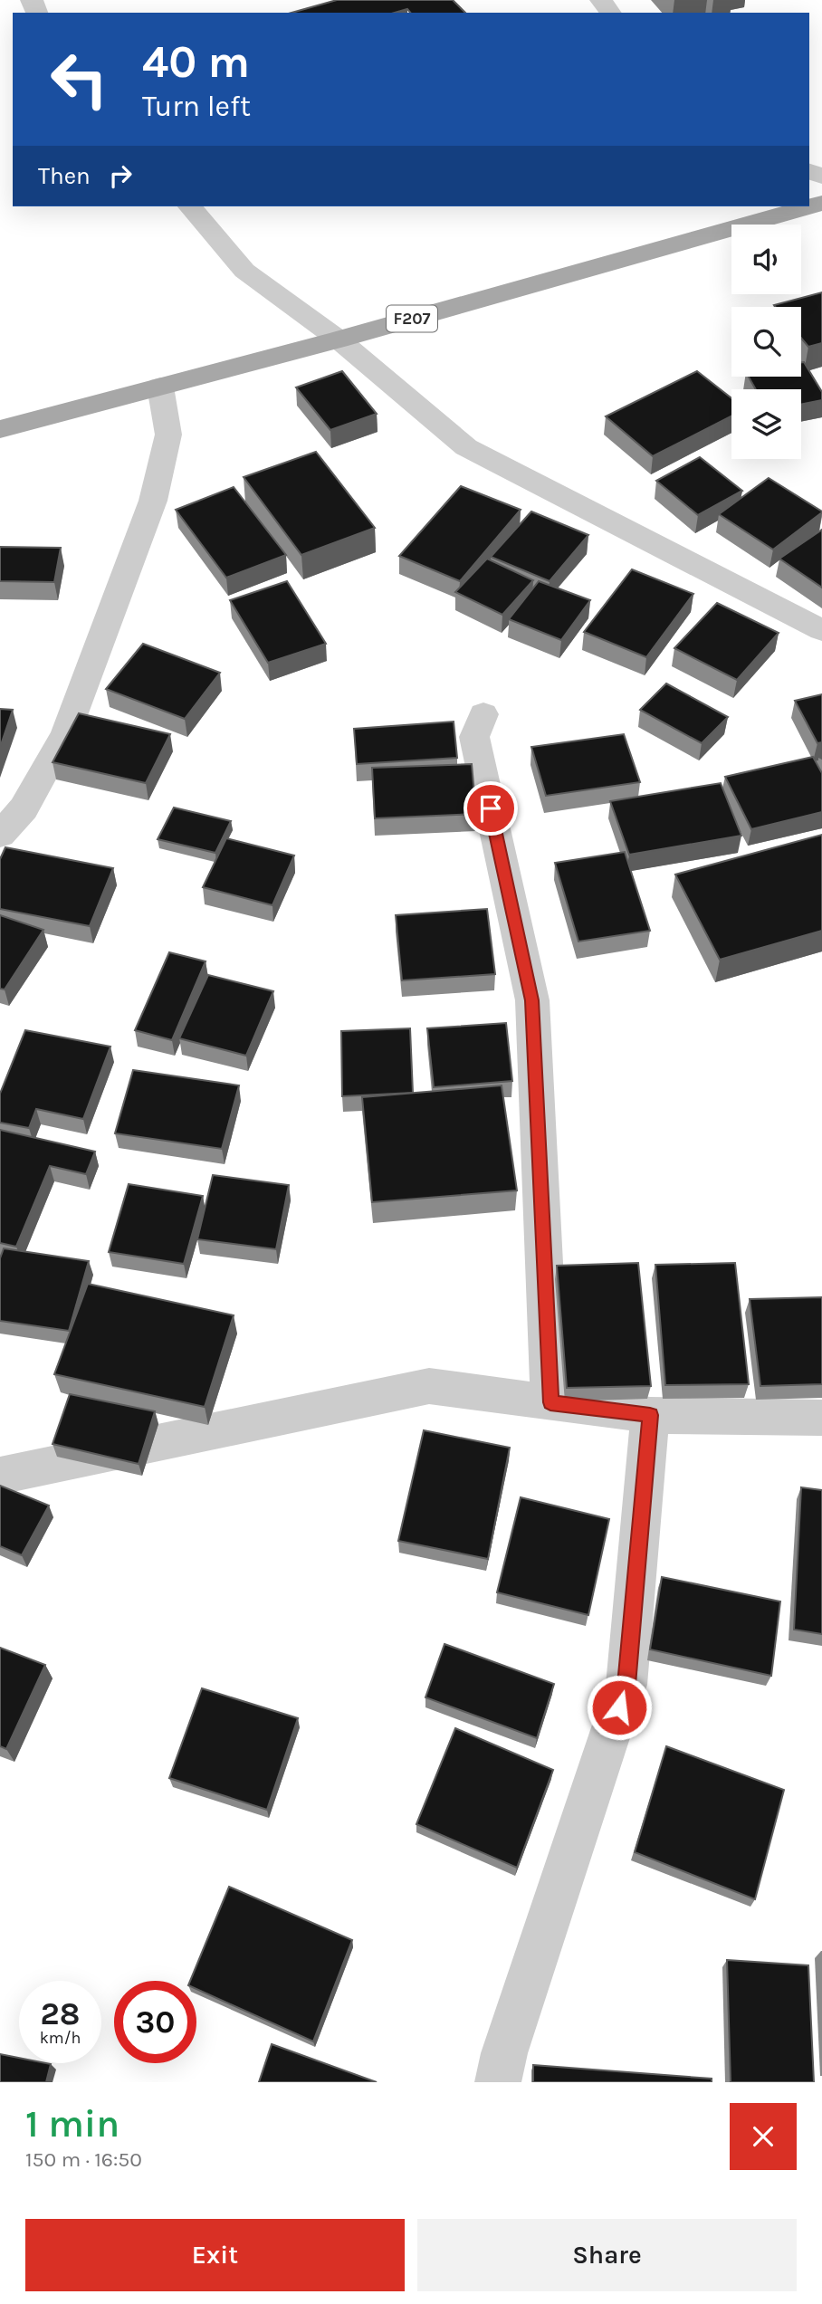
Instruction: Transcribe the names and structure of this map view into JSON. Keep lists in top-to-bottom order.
{
  "streets": {
    "main road": ["F207"]
  },
  "page": {
    "turn": ["40 m", "Turn left"],
    "then": "Then",
    "speed": "28 km/h",
    "limit": "30",
    "heading": ["1 min", "150 m · 16:50"],
    "buttons": ["Exit", "Share"]
  }
}
